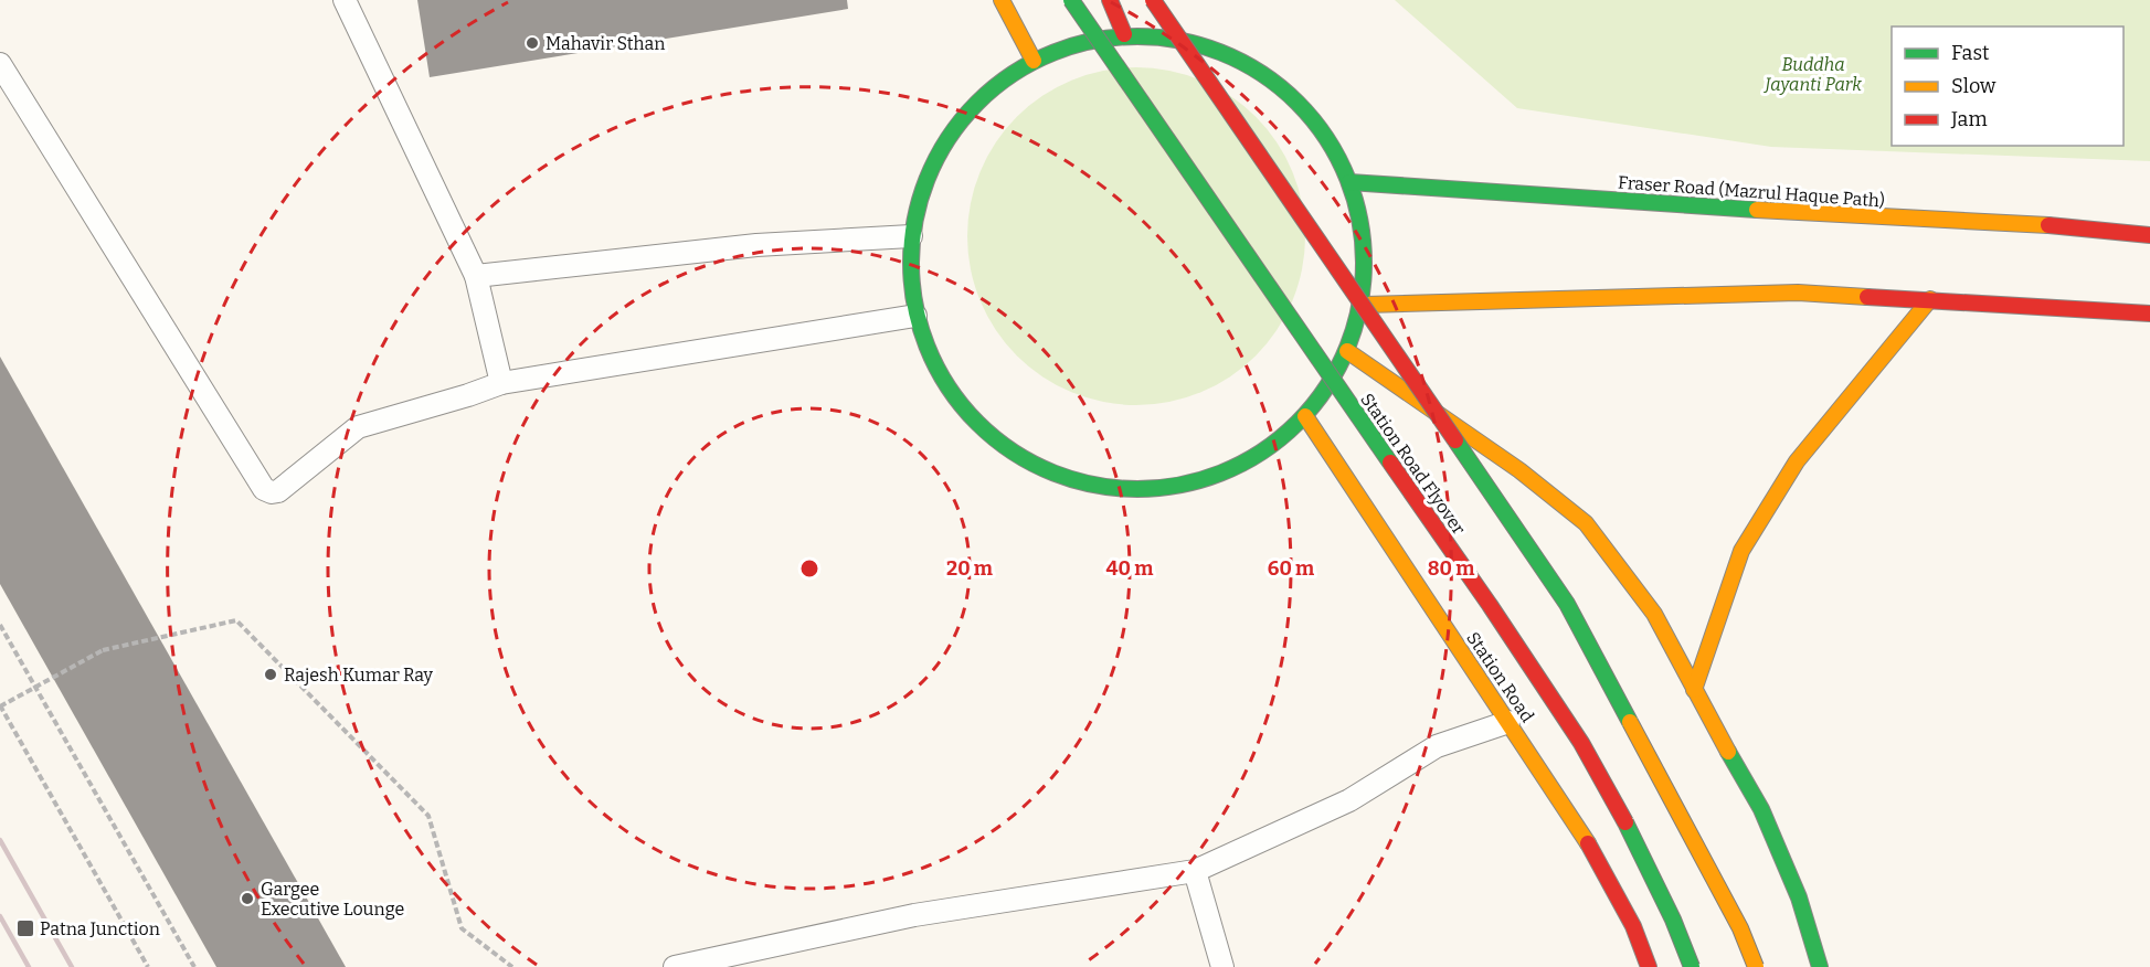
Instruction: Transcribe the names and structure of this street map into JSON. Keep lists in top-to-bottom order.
{
  "streets": {
    "main road": ["Fraser Road (Mazrul Haque Path)", "Station Road Flyover", "Station Road"]
  },
  "parks": ["Buddha Jayanti Park"],
  "places": {
    "other": ["Mahavir Sthan", "Rajesh Kumar Ray", "Gargee Executive Lounge"],
    "transit": ["Patna Junction"]
  },
  "legend": ["Fast", "Slow", "Jam"],
  "rings": [
    "20 m",
    "40 m",
    "60 m",
    "80 m"
  ]
}
